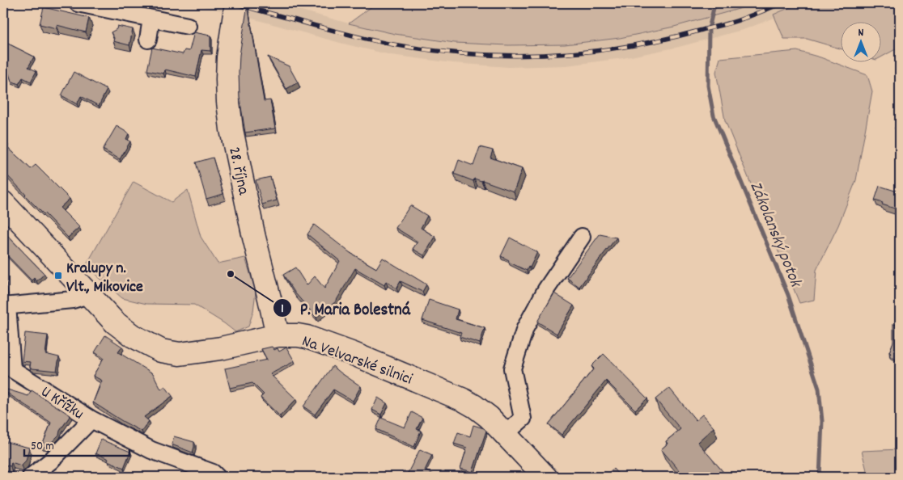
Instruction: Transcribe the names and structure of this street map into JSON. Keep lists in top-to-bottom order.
{
  "streets": {
    "main road": ["28. října", "Na Velvarské silnici"],
    "street": ["U Křížku"]
  },
  "crossings": [
    ["28. října", "Na Velvarské silnici"],
    ["Na Velvarské silnici", "U Křížku"]
  ],
  "water": ["Zákolanský potok"],
  "places": {
    "other": ["P. Maria Bolestná"],
    "transit": ["Kralupy n. Vlt., Mikovice"]
  },
  "scale_bar": "50 m",
  "north": "top"
}
